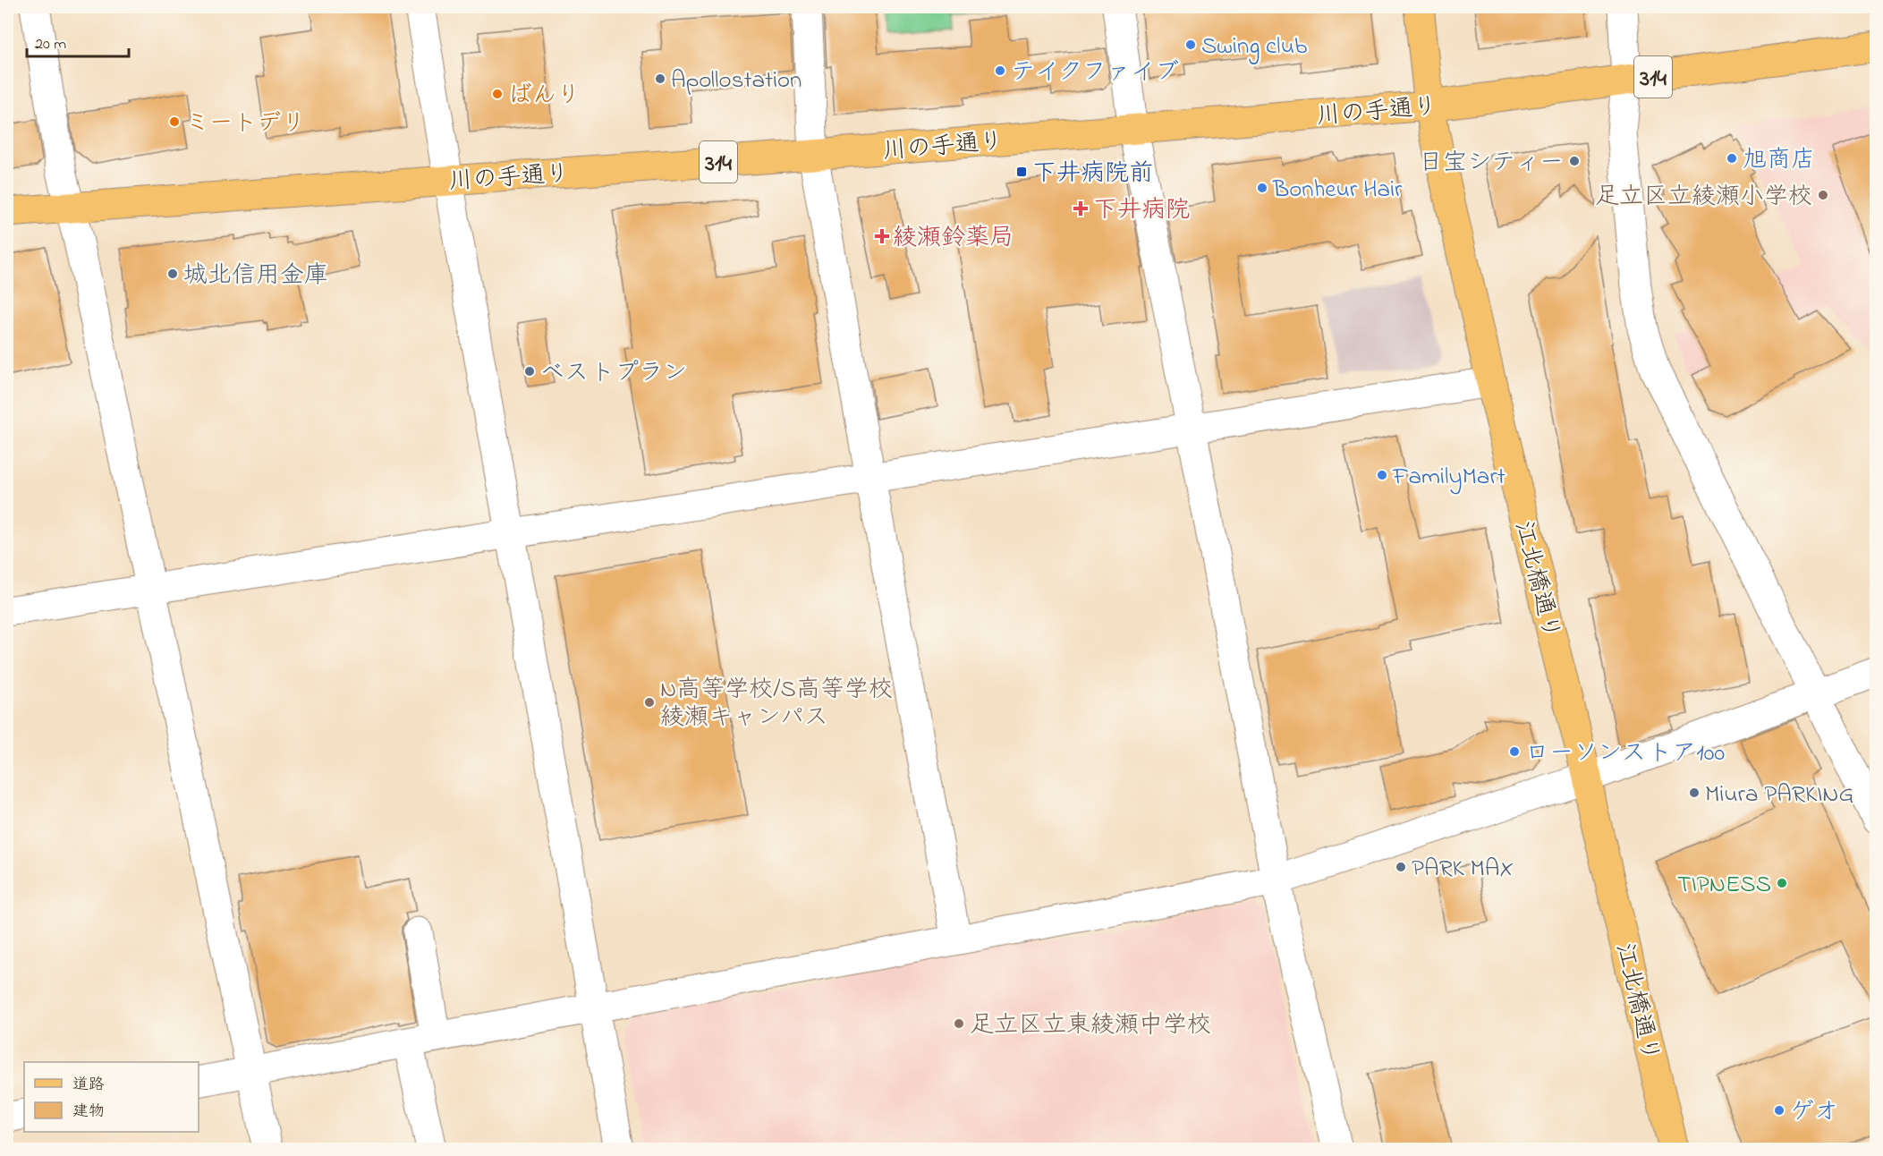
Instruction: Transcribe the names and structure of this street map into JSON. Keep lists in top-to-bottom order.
{
  "streets": {
    "main road": ["314", "川の手通り", "江北橋通り"]
  },
  "crossings": [
    ["川の手通り", "江北橋通り"]
  ],
  "places": {
    "other": [
      "Swing club",
      "テイクファイブ",
      "Apollostation",
      "ばんり",
      "ミートデリ",
      "旭商店",
      "日宝シティー",
      "Bonheur Hair",
      "足立区立綾瀬小学校",
      "城北信用金庫",
      "ベストプラン",
      "FamilyMart",
      "N高等学校/S高等学校 綾瀬キャンパス",
      "ローソンストア100",
      "Miura PARKING",
      "PARK MAX",
      "TIPNESS",
      "足立区立東綾瀬中学校",
      "ゲオ"
    ],
    "transit": ["下井病院前"],
    "health": ["下井病院", "綾瀬鈴薬局"]
  },
  "legend": ["道路", "建物"],
  "scale_bar": "20 m"
}
